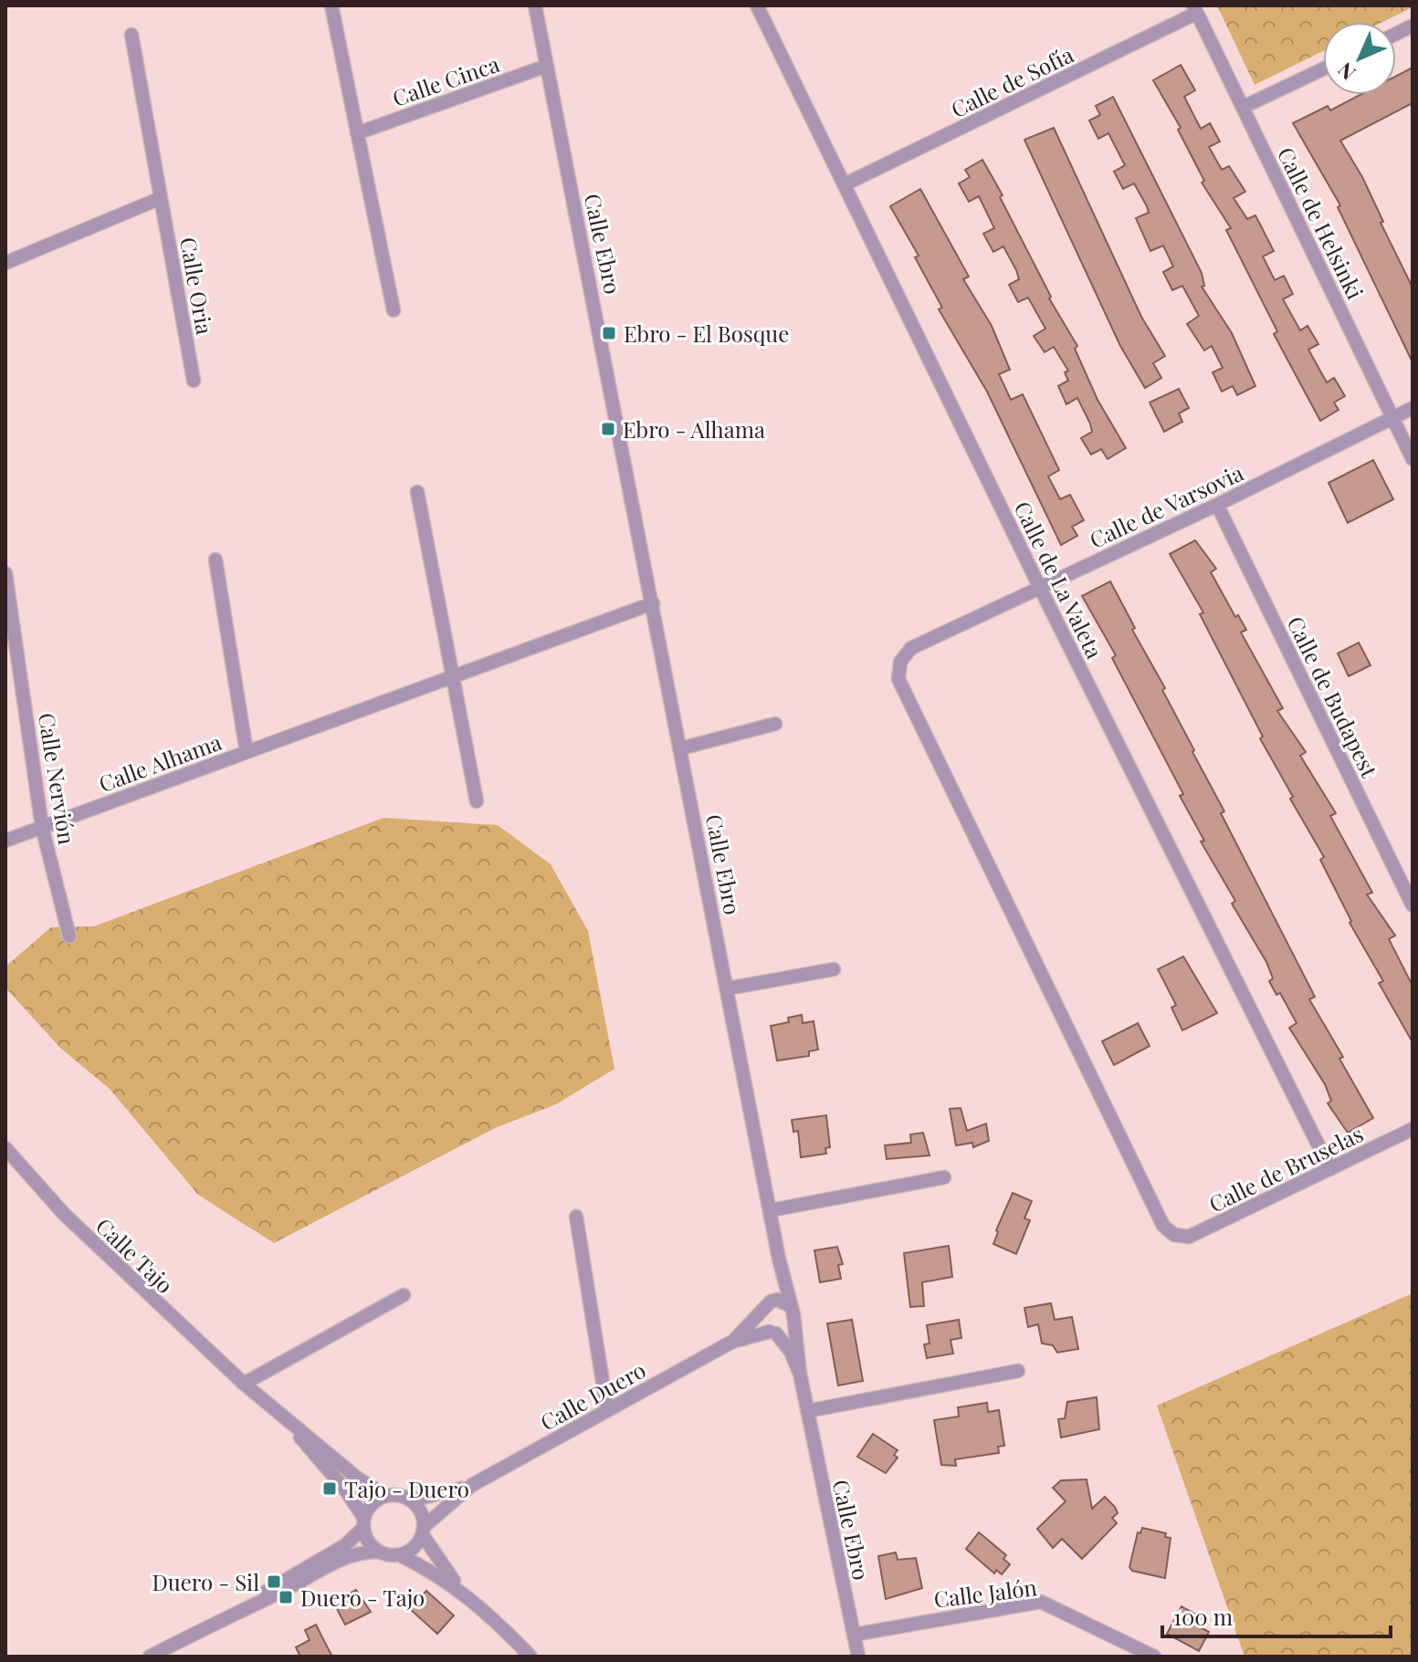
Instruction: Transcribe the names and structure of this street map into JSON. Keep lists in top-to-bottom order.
{
  "streets": {
    "street": [
      "Calle Cinca",
      "Calle de Sofía",
      "Calle de Helsinki",
      "Calle Ebro",
      "Calle Oria",
      "Calle de Varsovia",
      "Calle de La Valeta",
      "Calle de Budapest",
      "Calle Alhama",
      "Calle Nervión",
      "Calle de Bruselas",
      "Calle Tajo",
      "Calle Duero",
      "Calle Jalón"
    ]
  },
  "crossings": [
    ["Calle Cinca", "Calle Ebro"],
    ["Calle de Sofía", "Calle de Helsinki"],
    ["Calle de Sofía", "Calle de La Valeta"],
    ["Calle de Helsinki", "Calle de Varsovia"],
    ["Calle Ebro", "Calle Alhama"],
    ["Calle Ebro", "Calle Duero"],
    ["Calle Ebro", "Calle Jalón"],
    ["Calle de Varsovia", "Calle de La Valeta"],
    ["Calle de Varsovia", "Calle de Budapest"],
    ["Calle de Varsovia", "Calle de Bruselas"],
    ["Calle de La Valeta", "Calle de Bruselas"],
    ["Calle Alhama", "Calle Nervión"],
    ["Calle Tajo", "Calle Duero"]
  ],
  "places": {
    "transit": [
      "Ebro - El Bosque",
      "Ebro - Alhama",
      "Tajo - Duero",
      "Duero - Sil",
      "Duero - Tajo"
    ]
  },
  "scale_bar": "100 m",
  "north": "bottom left"
}
